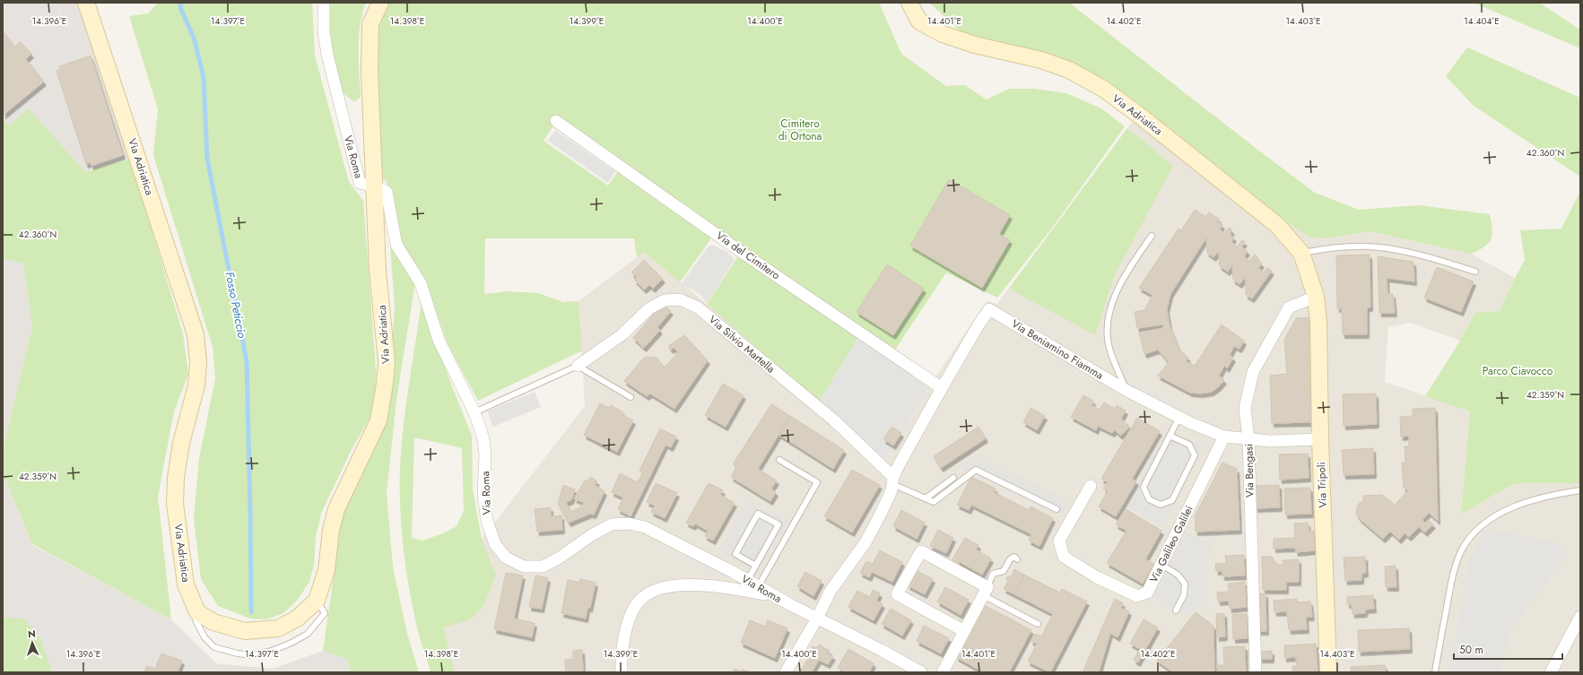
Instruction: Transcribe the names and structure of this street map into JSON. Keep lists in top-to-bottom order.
{
  "streets": {
    "main road": ["Via Adriatica", "Via Tripoli"],
    "street": [
      "Via Roma",
      "Via del Cimitero",
      "Via Silvio Martella",
      "Via Beniamino Fiamma",
      "Via Bengasi",
      "Via Galileo Galilei"
    ]
  },
  "crossings": [
    ["Via Adriatica", "Via Roma"],
    ["Via Adriatica", "Via Bengasi"],
    ["Via Adriatica", "Via Tripoli"],
    ["Via del Cimitero", "Via Beniamino Fiamma"],
    ["Via Beniamino Fiamma", "Via Bengasi"],
    ["Via Beniamino Fiamma", "Via Tripoli"],
    ["Via Beniamino Fiamma", "Via Galileo Galilei"],
    ["Via Bengasi", "Via Tripoli"]
  ],
  "water": ["Fosso Peticcio"],
  "parks": ["Cimitero di Ortona", "Parco Ciavocco"],
  "scale_bar": "50 m",
  "north": "top",
  "coordinates": [
    "14.396°E",
    "14.397°E",
    "14.398°E",
    "14.399°E",
    "14.400°E",
    "14.401°E",
    "14.402°E",
    "14.403°E",
    "14.404°E",
    "42.360°N",
    "42.359°N"
  ]
}
